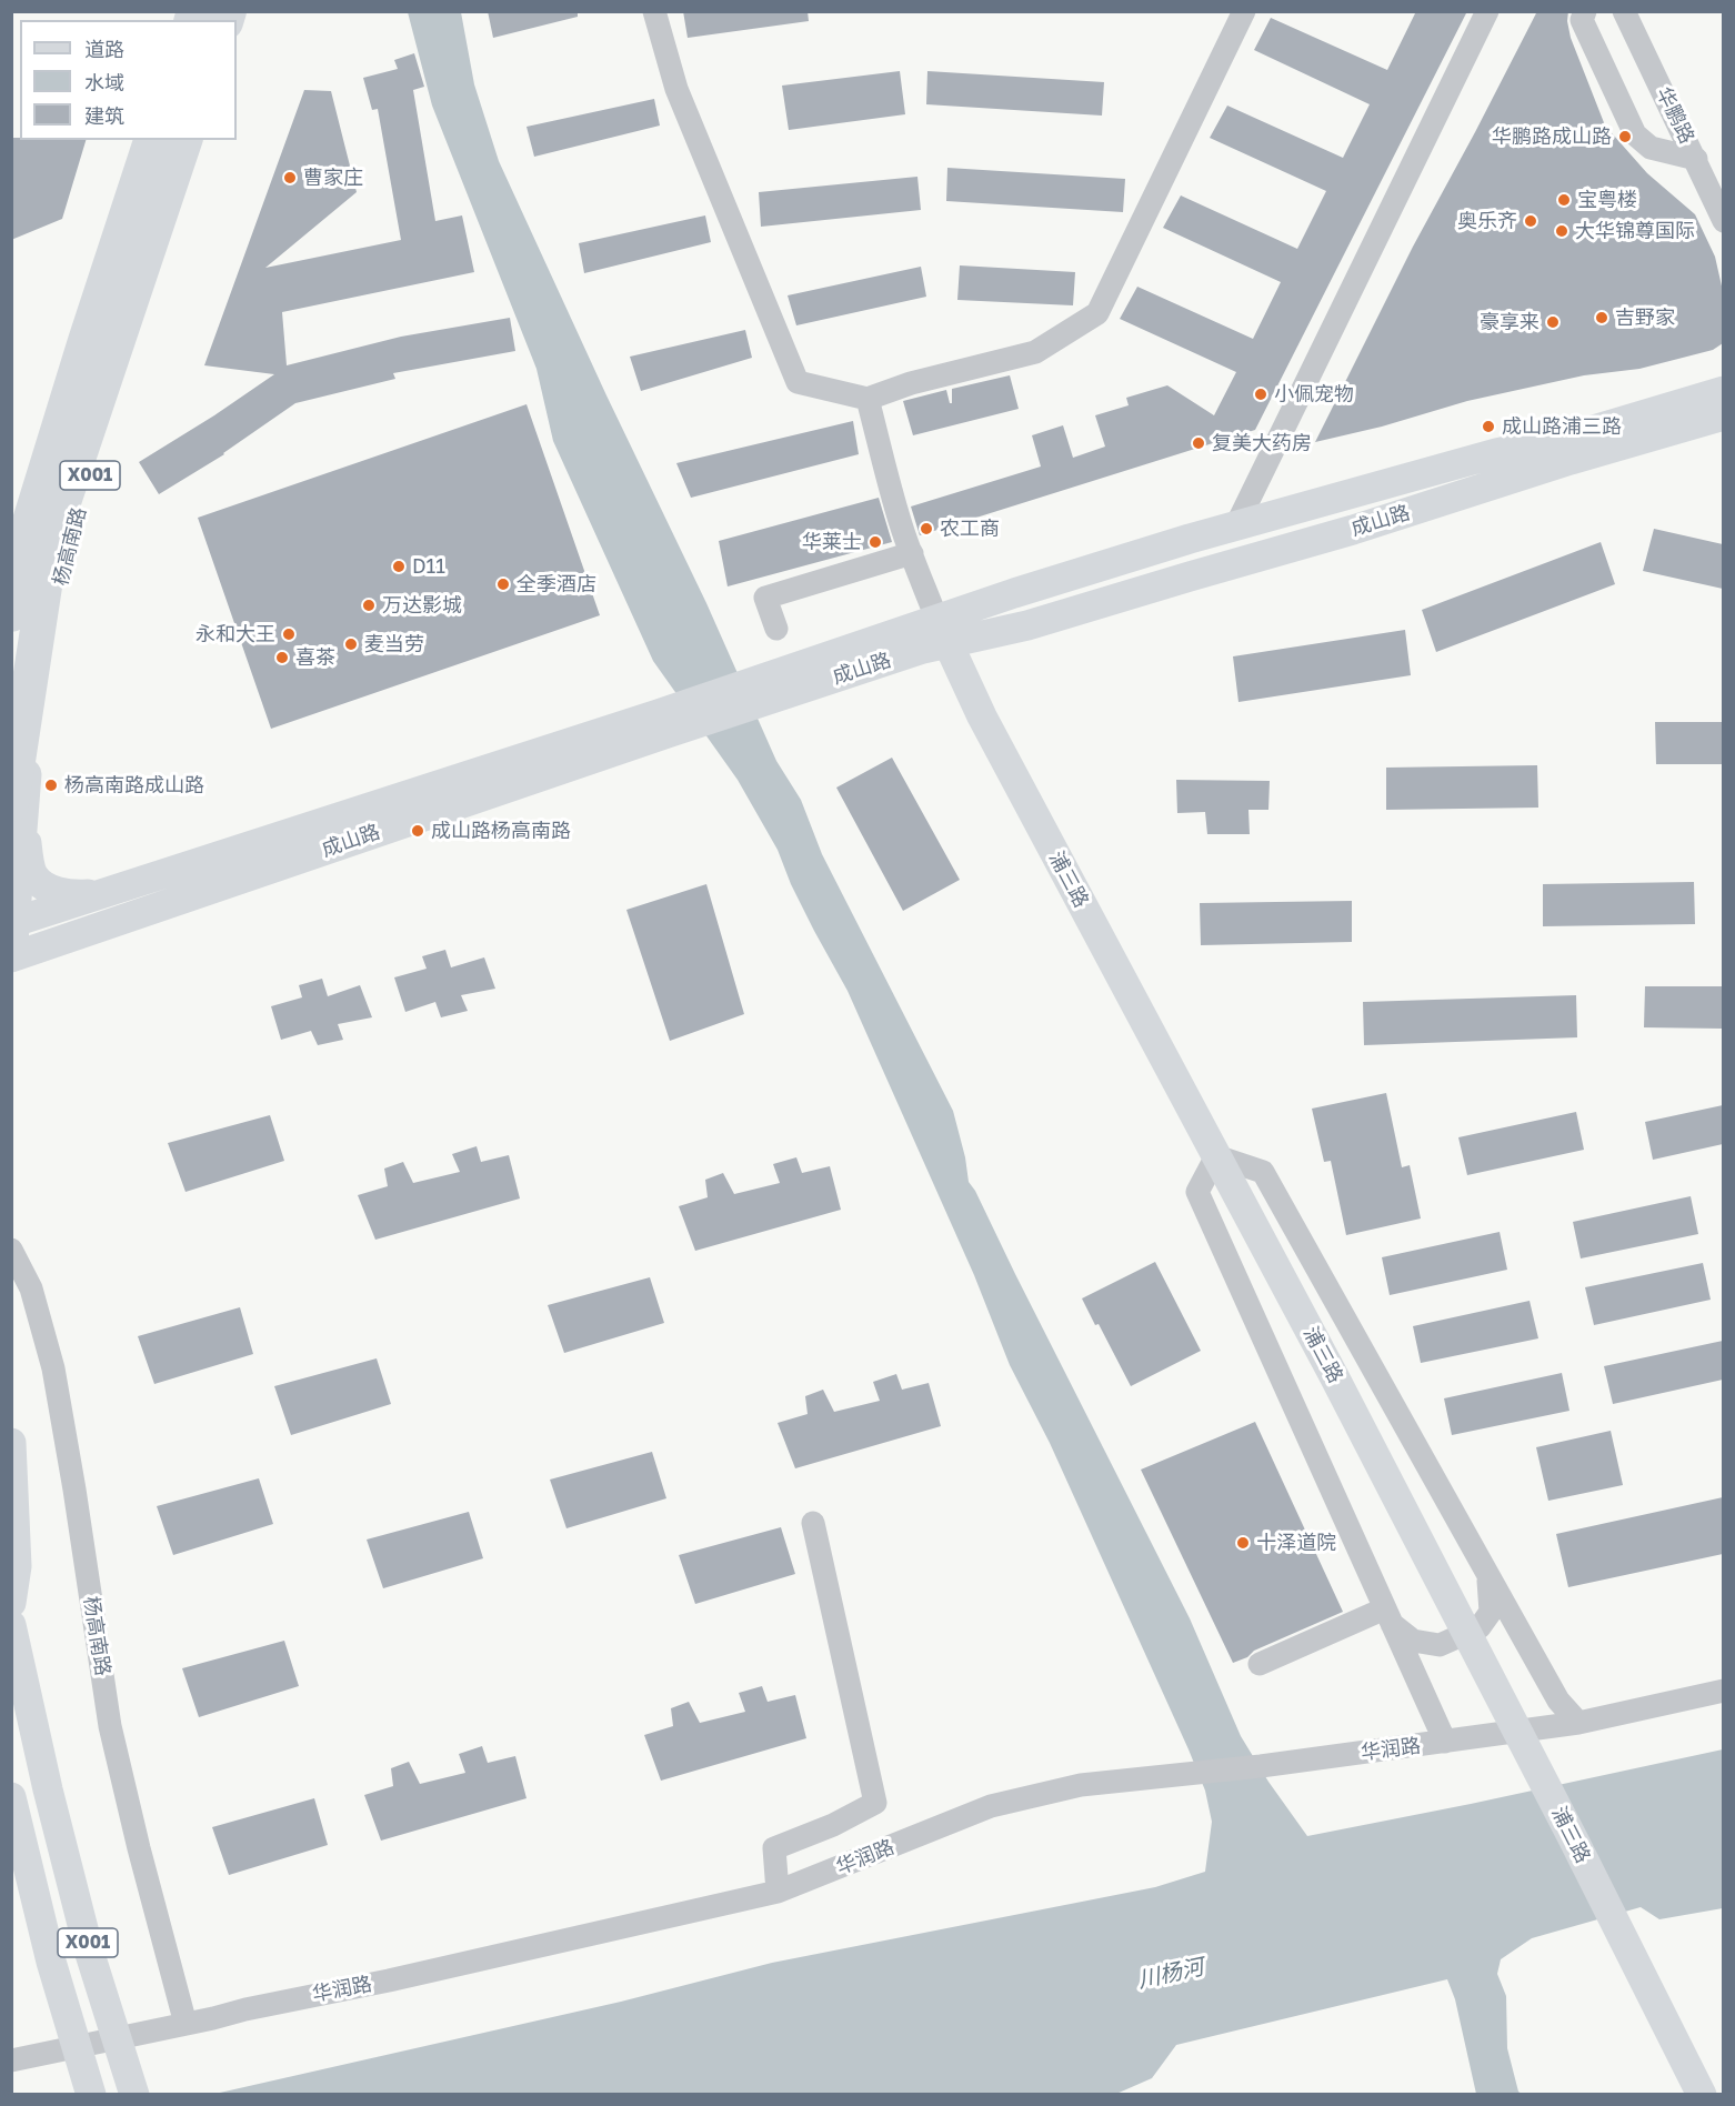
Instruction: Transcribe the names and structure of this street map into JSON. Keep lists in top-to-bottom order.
{
  "streets": {
    "highway": ["X001", "杨高南路"],
    "main road": ["成山路", "浦三路"],
    "street": ["华鹏路", "华润路"]
  },
  "crossings": [
    ["成山路", "杨高南路"],
    ["成山路", "浦三路"],
    ["杨高南路", "华润路"]
  ],
  "water": ["川杨河"],
  "places": [
    "华鹏路成山路",
    "曹家庄",
    "宝粤楼",
    "奥乐齐",
    "大华锦尊国际",
    "吉野家",
    "豪享来",
    "小佩宠物",
    "成山路浦三路",
    "复美大药房",
    "农工商",
    "华莱士",
    "D11",
    "全季酒店",
    "万达影城",
    "永和大王",
    "麦当劳",
    "喜茶",
    "杨高南路成山路",
    "成山路杨高南路",
    "十泽道院"
  ],
  "legend": ["道路", "水域", "建筑"]
}
